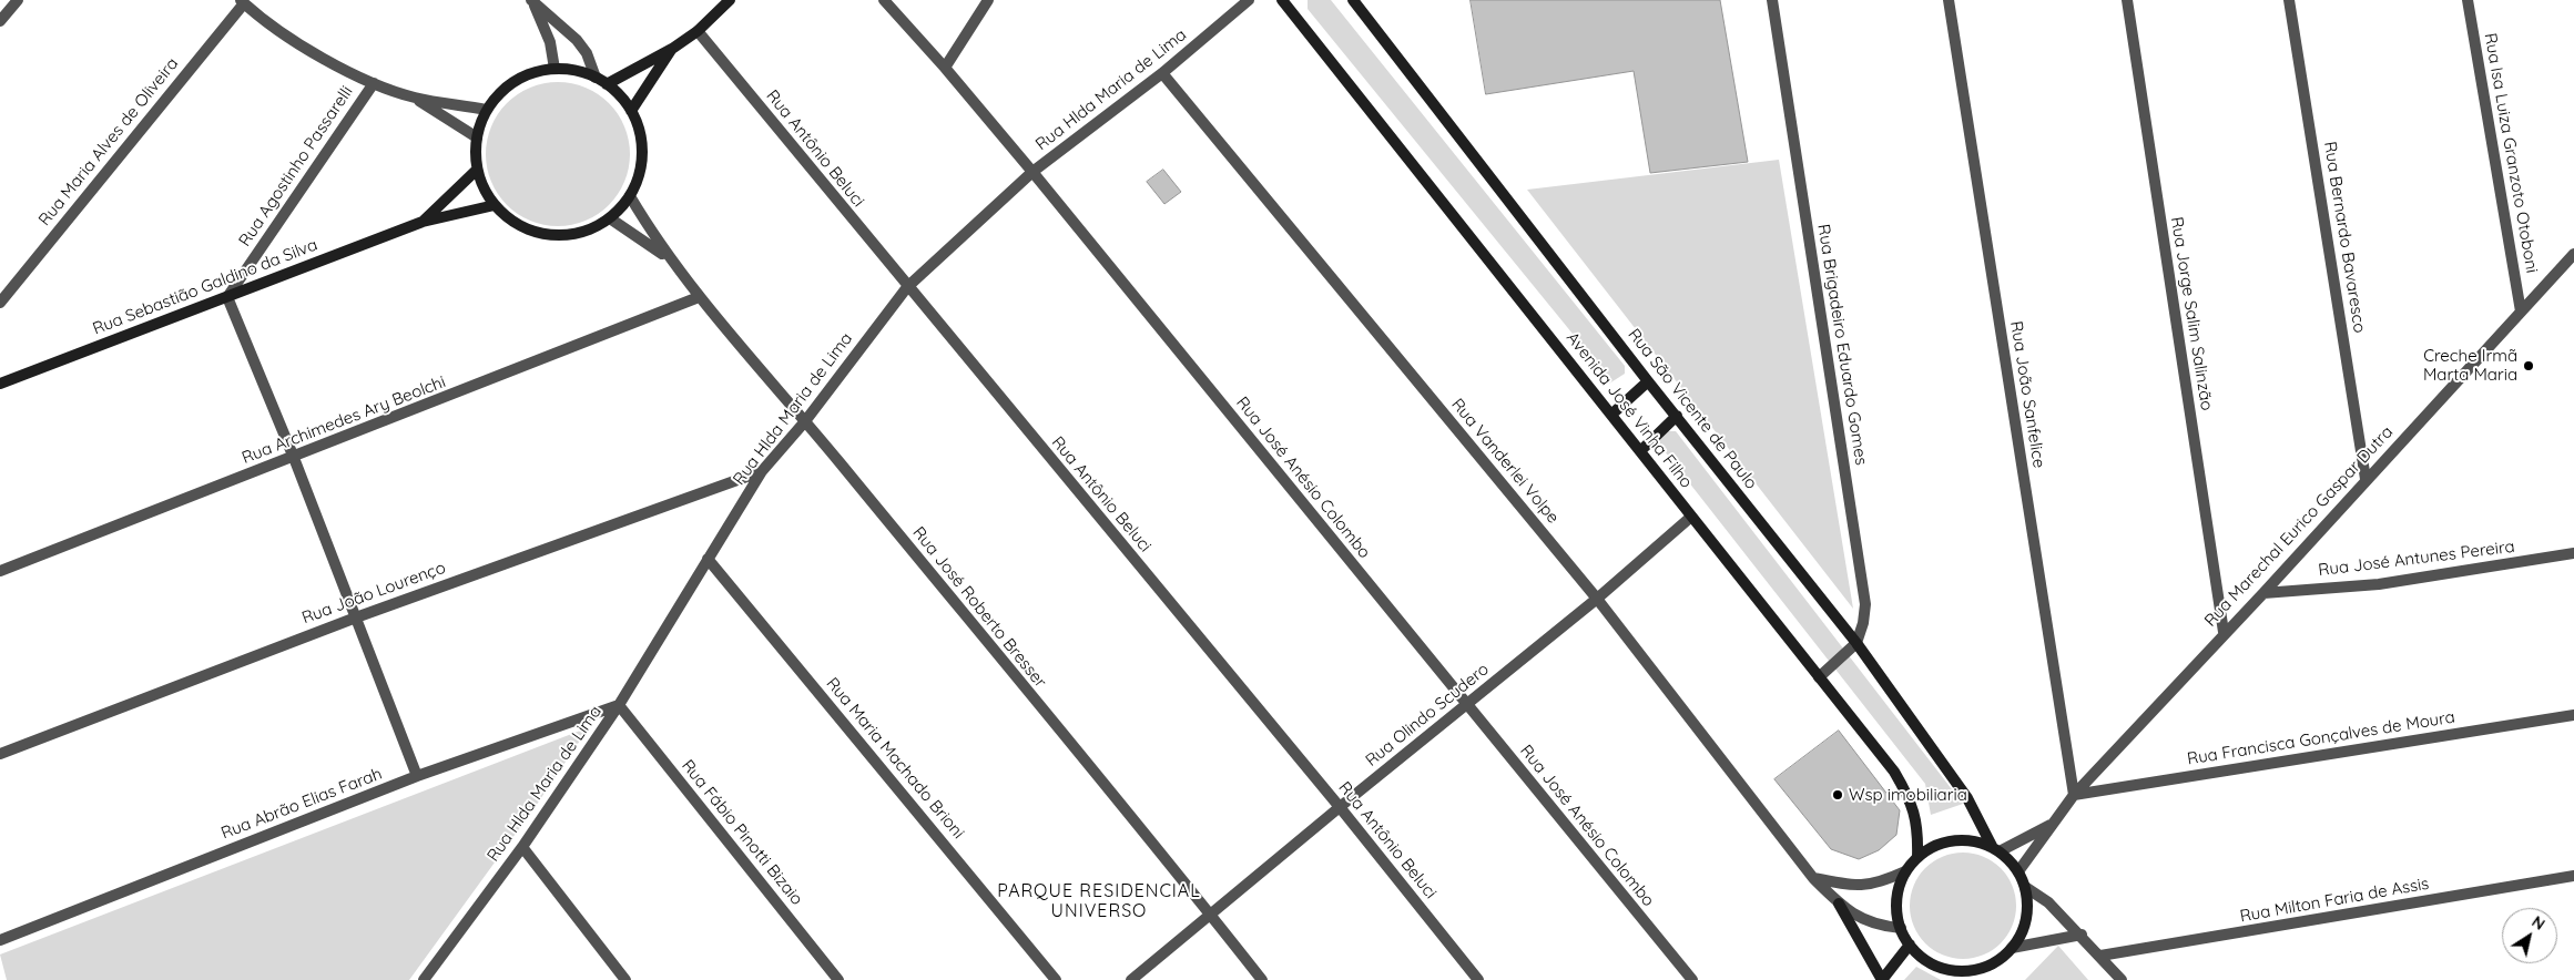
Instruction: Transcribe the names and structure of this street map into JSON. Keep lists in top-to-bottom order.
{
  "streets": {
    "street": [
      "Rua Hlda Maria de Lima",
      "Rua Maria Alves de Oliveira",
      "Rua Antônio Beluci",
      "Rua Isa Luiza Granzoto Otoboni",
      "Rua Agostinho Passarelli",
      "Rua Bernardo Bavaresco",
      "Rua Sebastião Galdino da Silva",
      "Rua Jorge Salim Salinzão",
      "Rua Brigadeiro Eduardo Gomes",
      "Rua João Sanfelice",
      "Rua São Vicente de Paulo",
      "Avenida José Vinha Filho",
      "Rua Archimedes Ary Beolchi",
      "Rua Vanderlei Volpe",
      "Rua José Anésio Colombo",
      "Rua Marechal Eurico Gaspar Dutra",
      "Rua José Antunes Pereira",
      "Rua João Lourenço",
      "Rua José Roberto Bresser",
      "Rua Olindo Scudero",
      "Rua Francisca Gonçalves de Moura",
      "Rua Maria Machado Brioni",
      "Rua Abrão Elias Farah",
      "Rua Fábio Pinotti Bizaio",
      "Rua Milton Faria de Assis"
    ]
  },
  "crossings": [
    ["Rua Hlda Maria de Lima", "Rua Antônio Beluci"],
    ["Rua Hlda Maria de Lima", "Rua Vanderlei Volpe"],
    ["Rua Hlda Maria de Lima", "Rua José Anésio Colombo"],
    ["Rua Hlda Maria de Lima", "Rua João Lourenço"],
    ["Rua Hlda Maria de Lima", "Rua José Roberto Bresser"],
    ["Rua Hlda Maria de Lima", "Rua Maria Machado Brioni"],
    ["Rua Hlda Maria de Lima", "Rua Abrão Elias Farah"],
    ["Rua Hlda Maria de Lima", "Rua Fábio Pinotti Bizaio"],
    ["Rua Antônio Beluci", "Rua Olindo Scudero"],
    ["Rua Isa Luiza Granzoto Otoboni", "Rua Marechal Eurico Gaspar Dutra"],
    ["Rua Agostinho Passarelli", "Rua Sebastião Galdino da Silva"],
    ["Rua Bernardo Bavaresco", "Rua Marechal Eurico Gaspar Dutra"],
    ["Rua Sebastião Galdino da Silva", "Rua José Roberto Bresser"],
    ["Rua Jorge Salim Salinzão", "Rua Marechal Eurico Gaspar Dutra"],
    ["Rua Brigadeiro Eduardo Gomes", "Rua São Vicente de Paulo"],
    ["Rua João Sanfelice", "Rua Marechal Eurico Gaspar Dutra"],
    ["Rua João Sanfelice", "Rua Francisca Gonçalves de Moura"],
    ["Rua São Vicente de Paulo", "Avenida José Vinha Filho"],
    ["Rua São Vicente de Paulo", "Rua Vanderlei Volpe"],
    ["Rua São Vicente de Paulo", "Rua Marechal Eurico Gaspar Dutra"],
    ["Avenida José Vinha Filho", "Rua Vanderlei Volpe"],
    ["Avenida José Vinha Filho", "Rua Marechal Eurico Gaspar Dutra"],
    ["Avenida José Vinha Filho", "Rua Olindo Scudero"],
    ["Rua Archimedes Ary Beolchi", "Rua José Roberto Bresser"],
    ["Rua Vanderlei Volpe", "Rua Marechal Eurico Gaspar Dutra"],
    ["Rua Vanderlei Volpe", "Rua Olindo Scudero"],
    ["Rua José Anésio Colombo", "Rua Olindo Scudero"],
    ["Rua Marechal Eurico Gaspar Dutra", "Rua José Antunes Pereira"],
    ["Rua Marechal Eurico Gaspar Dutra", "Rua Francisca Gonçalves de Moura"],
    ["Rua José Roberto Bresser", "Rua Olindo Scudero"],
    ["Rua Abrão Elias Farah", "Rua Fábio Pinotti Bizaio"]
  ],
  "districts": ["PARQUE RESIDENCIAL UNIVERSO"],
  "places": ["Creche Irmã Marta Maria", "Wsp imobiliaria"],
  "north": "top right"
}
